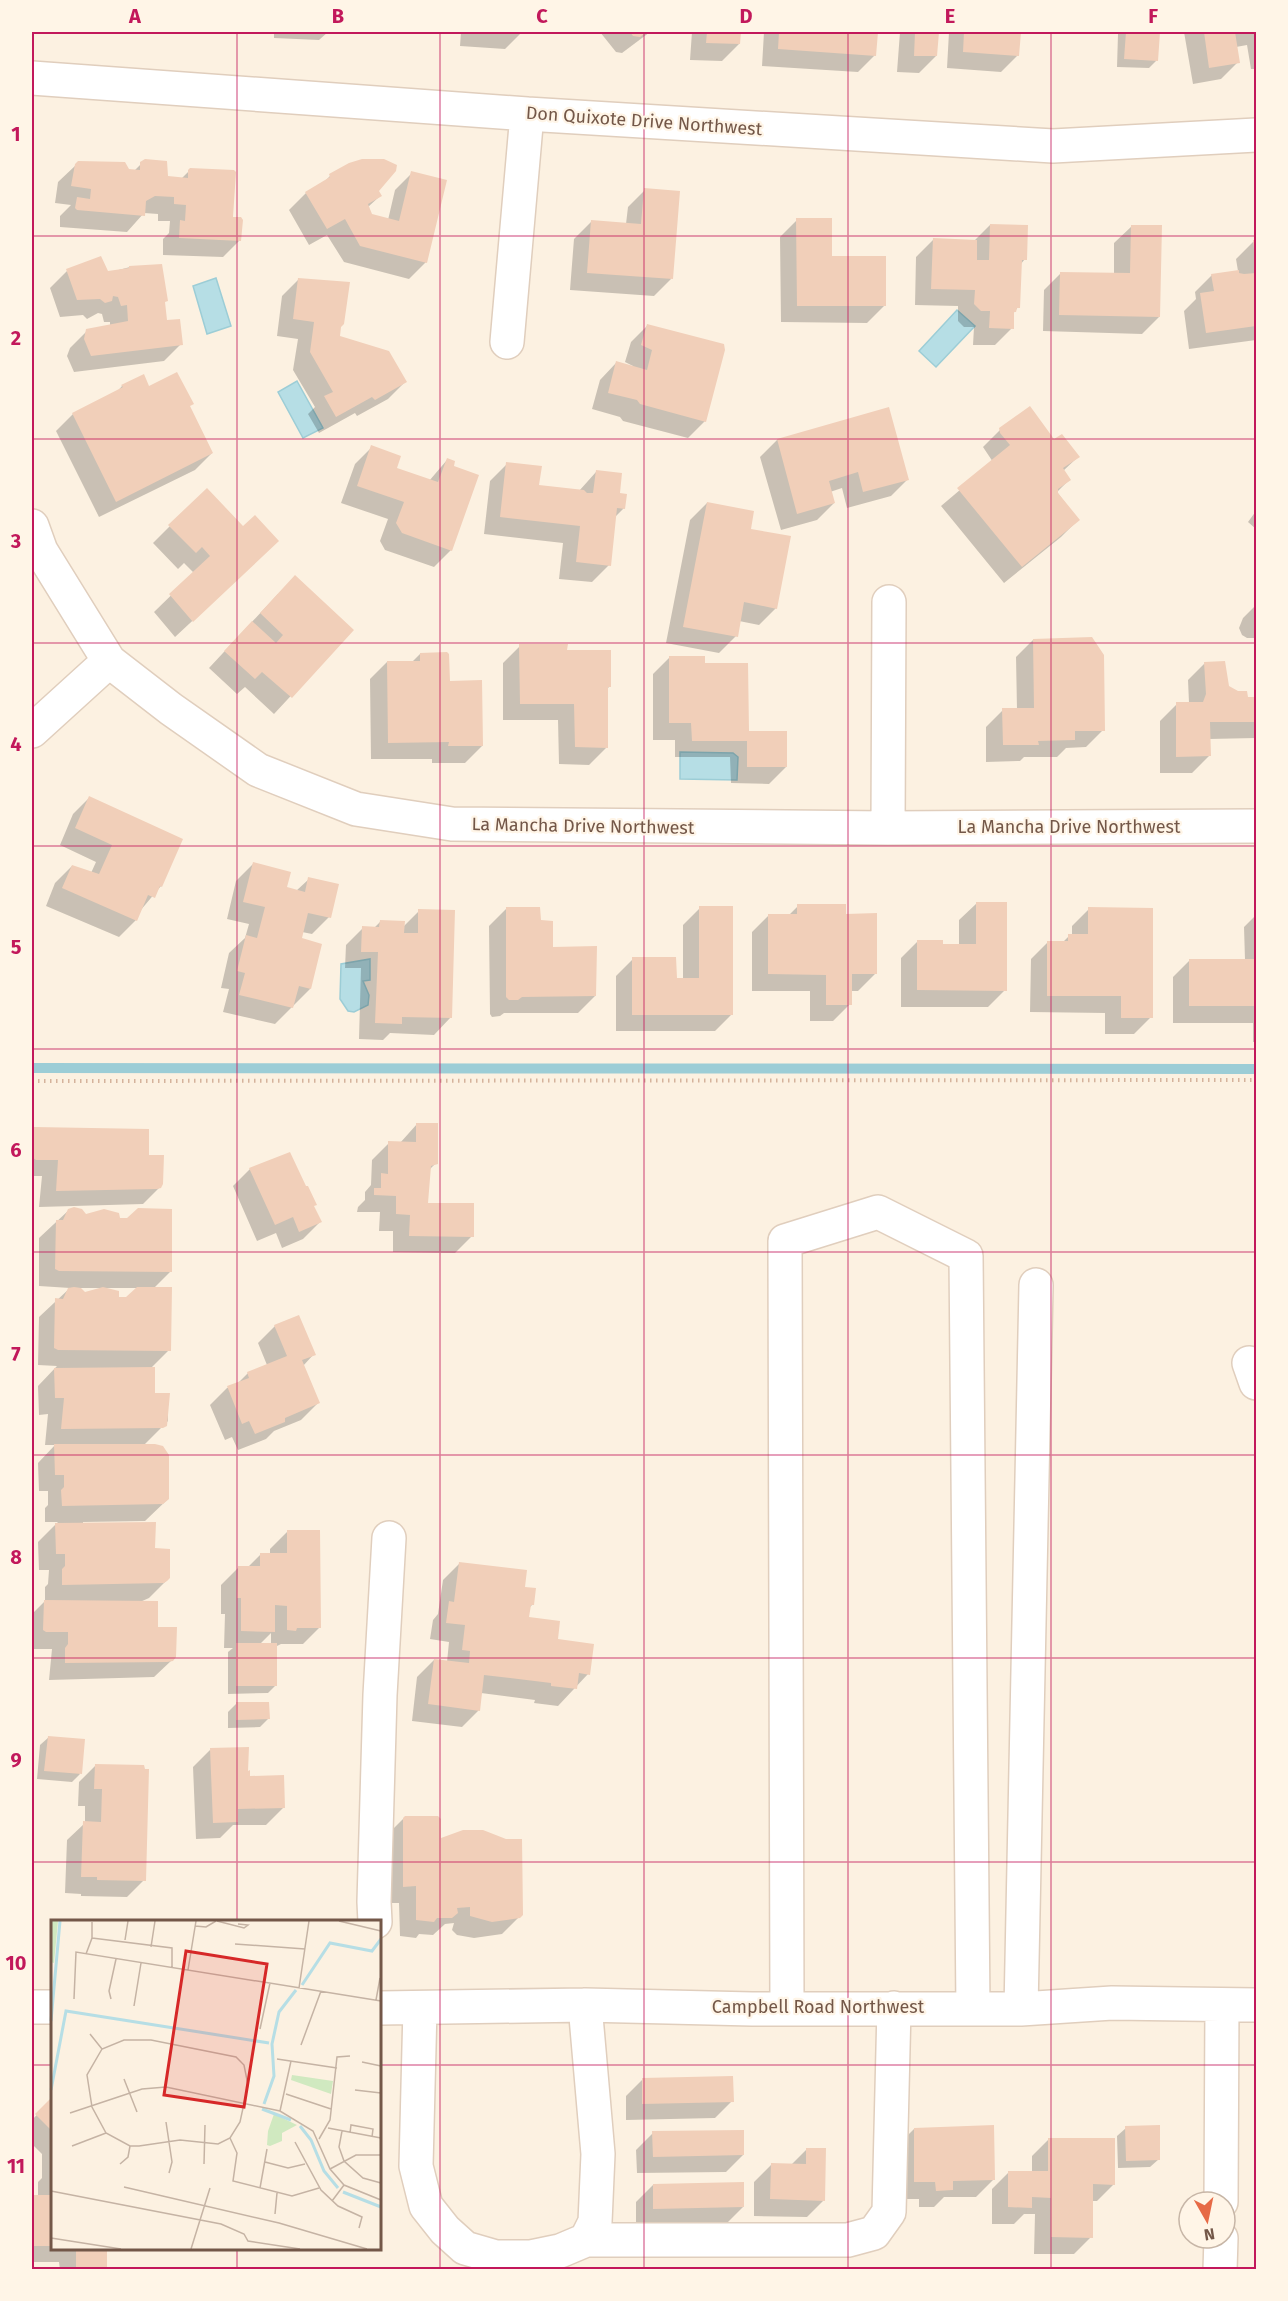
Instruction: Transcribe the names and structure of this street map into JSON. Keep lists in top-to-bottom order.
{
  "streets": {
    "street": ["Don Quixote Drive Northwest", "La Mancha Drive Northwest", "Campbell Road Northwest"]
  },
  "north": "bottom",
  "grid": {
    "columns": [
      "A",
      "B",
      "C",
      "D",
      "E",
      "F"
    ],
    "rows": [
      "1",
      "2",
      "3",
      "4",
      "5",
      "6",
      "7",
      "8",
      "9",
      "10",
      "11"
    ]
  }
}
